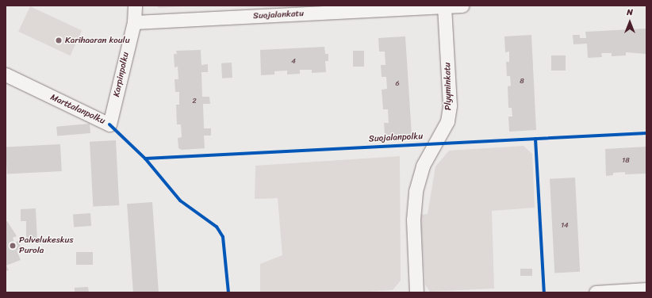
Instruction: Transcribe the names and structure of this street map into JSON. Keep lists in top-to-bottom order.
{
  "streets": {
    "street": [
      "Suojalankatu",
      "Karpinpolku",
      "Plyyminkatu",
      "Marttalanpolku"
    ],
    "cycle path": ["Suojalanpolku"]
  },
  "crossings": [
    ["Suojalankatu", "Karpinpolku"],
    ["Suojalankatu", "Plyyminkatu"],
    ["Karpinpolku", "Marttalanpolku"]
  ],
  "places": ["Karihaaran koulu", "Palvelukeskus Purola"],
  "house_numbers": [
    "4",
    "8",
    "6",
    "2",
    "18",
    "14"
  ],
  "north": "top"
}
